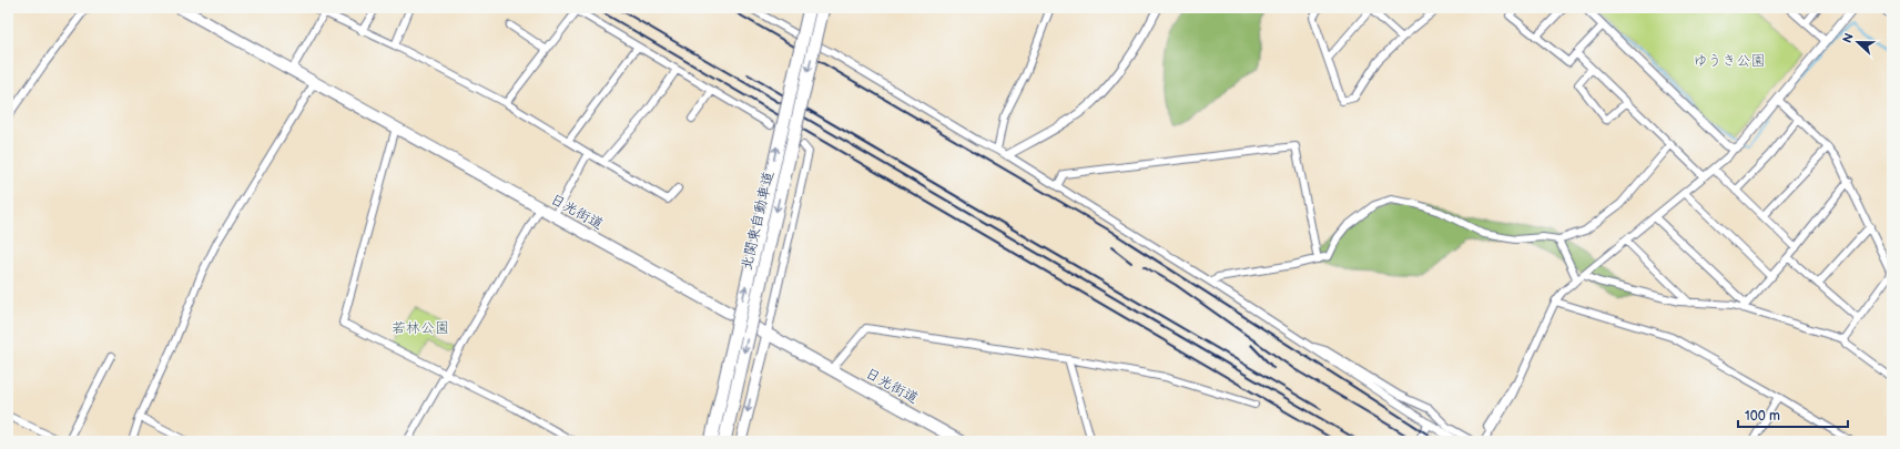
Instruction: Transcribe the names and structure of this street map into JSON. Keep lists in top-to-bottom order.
{
  "streets": {
    "highway": ["日光街道", "北関東自動車道"]
  },
  "parks": ["ゆうき公園", "若林公園"],
  "scale_bar": "100 m",
  "north": "left"
}
